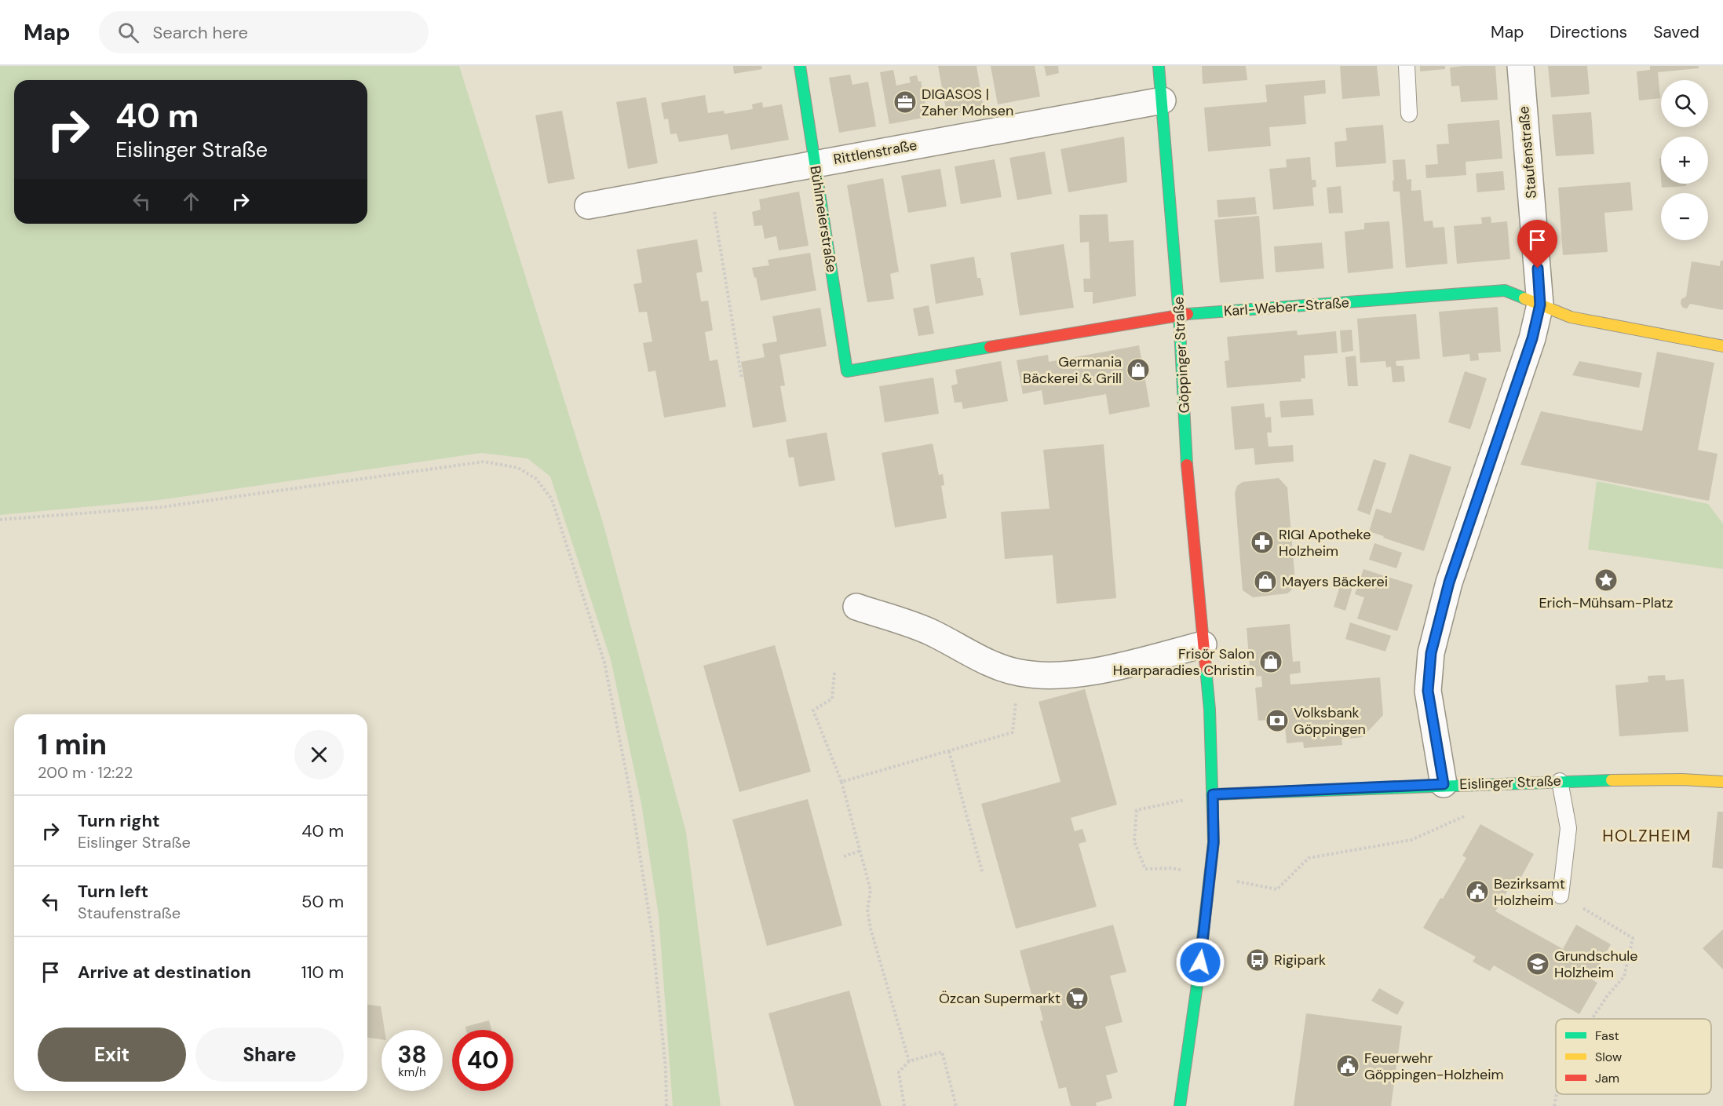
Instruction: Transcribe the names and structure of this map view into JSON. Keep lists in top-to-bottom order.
{
  "streets": {
    "street": [
      "Rittlenstraße",
      "Staufenstraße",
      "Bühlmeierstraße",
      "Karl-Weber-Straße",
      "Göppinger Straße",
      "Eislinger Straße"
    ]
  },
  "crossings": [
    ["Rittlenstraße", "Bühlmeierstraße"],
    ["Rittlenstraße", "Göppinger Straße"],
    ["Staufenstraße", "Karl-Weber-Straße"],
    ["Staufenstraße", "Eislinger Straße"],
    ["Bühlmeierstraße", "Karl-Weber-Straße"],
    ["Karl-Weber-Straße", "Göppinger Straße"],
    ["Göppinger Straße", "Eislinger Straße"]
  ],
  "districts": ["HOLZHEIM"],
  "places": {
    "office": ["DIGASOS | Zaher Mohsen"],
    "shop": ["Germania Bäckerei & Grill", "Mayers Bäckerei", "Frisör Salon Haarparadies Christin"],
    "pharmacy": ["RIGI Apotheke Holzheim"],
    "place": ["Erich-Mühsam-Platz"],
    "bank": ["Volksbank Göppingen"],
    "public building": ["Bezirksamt Holzheim", "Feuerwehr Göppingen-Holzheim"],
    "bus stop": ["Rigipark"],
    "school or university": ["Grundschule Holzheim"],
    "supermarket": ["Özcan Supermarkt"]
  },
  "legend": ["Fast", "Slow", "Jam"],
  "page": {
    "header": "Map",
    "search": "Search here",
    "nav": ["Map", "Directions", "Saved"],
    "map_buttons": ["+", "−"],
    "turn": ["40 m", "Eislinger Straße"],
    "heading": ["1 min", "200 m · 12:22"],
    "list": [
      {
        "name": "Turn right",
        "note": "Eislinger Straße",
        "value": "40 m"
      },
      {
        "name": "Turn left",
        "note": "Staufenstraße",
        "value": "50 m"
      },
      {
        "name": "Arrive at destination",
        "value": "110 m"
      }
    ],
    "buttons": ["Exit", "Share"],
    "speed": "38 km/h",
    "limit": "40"
  }
}
